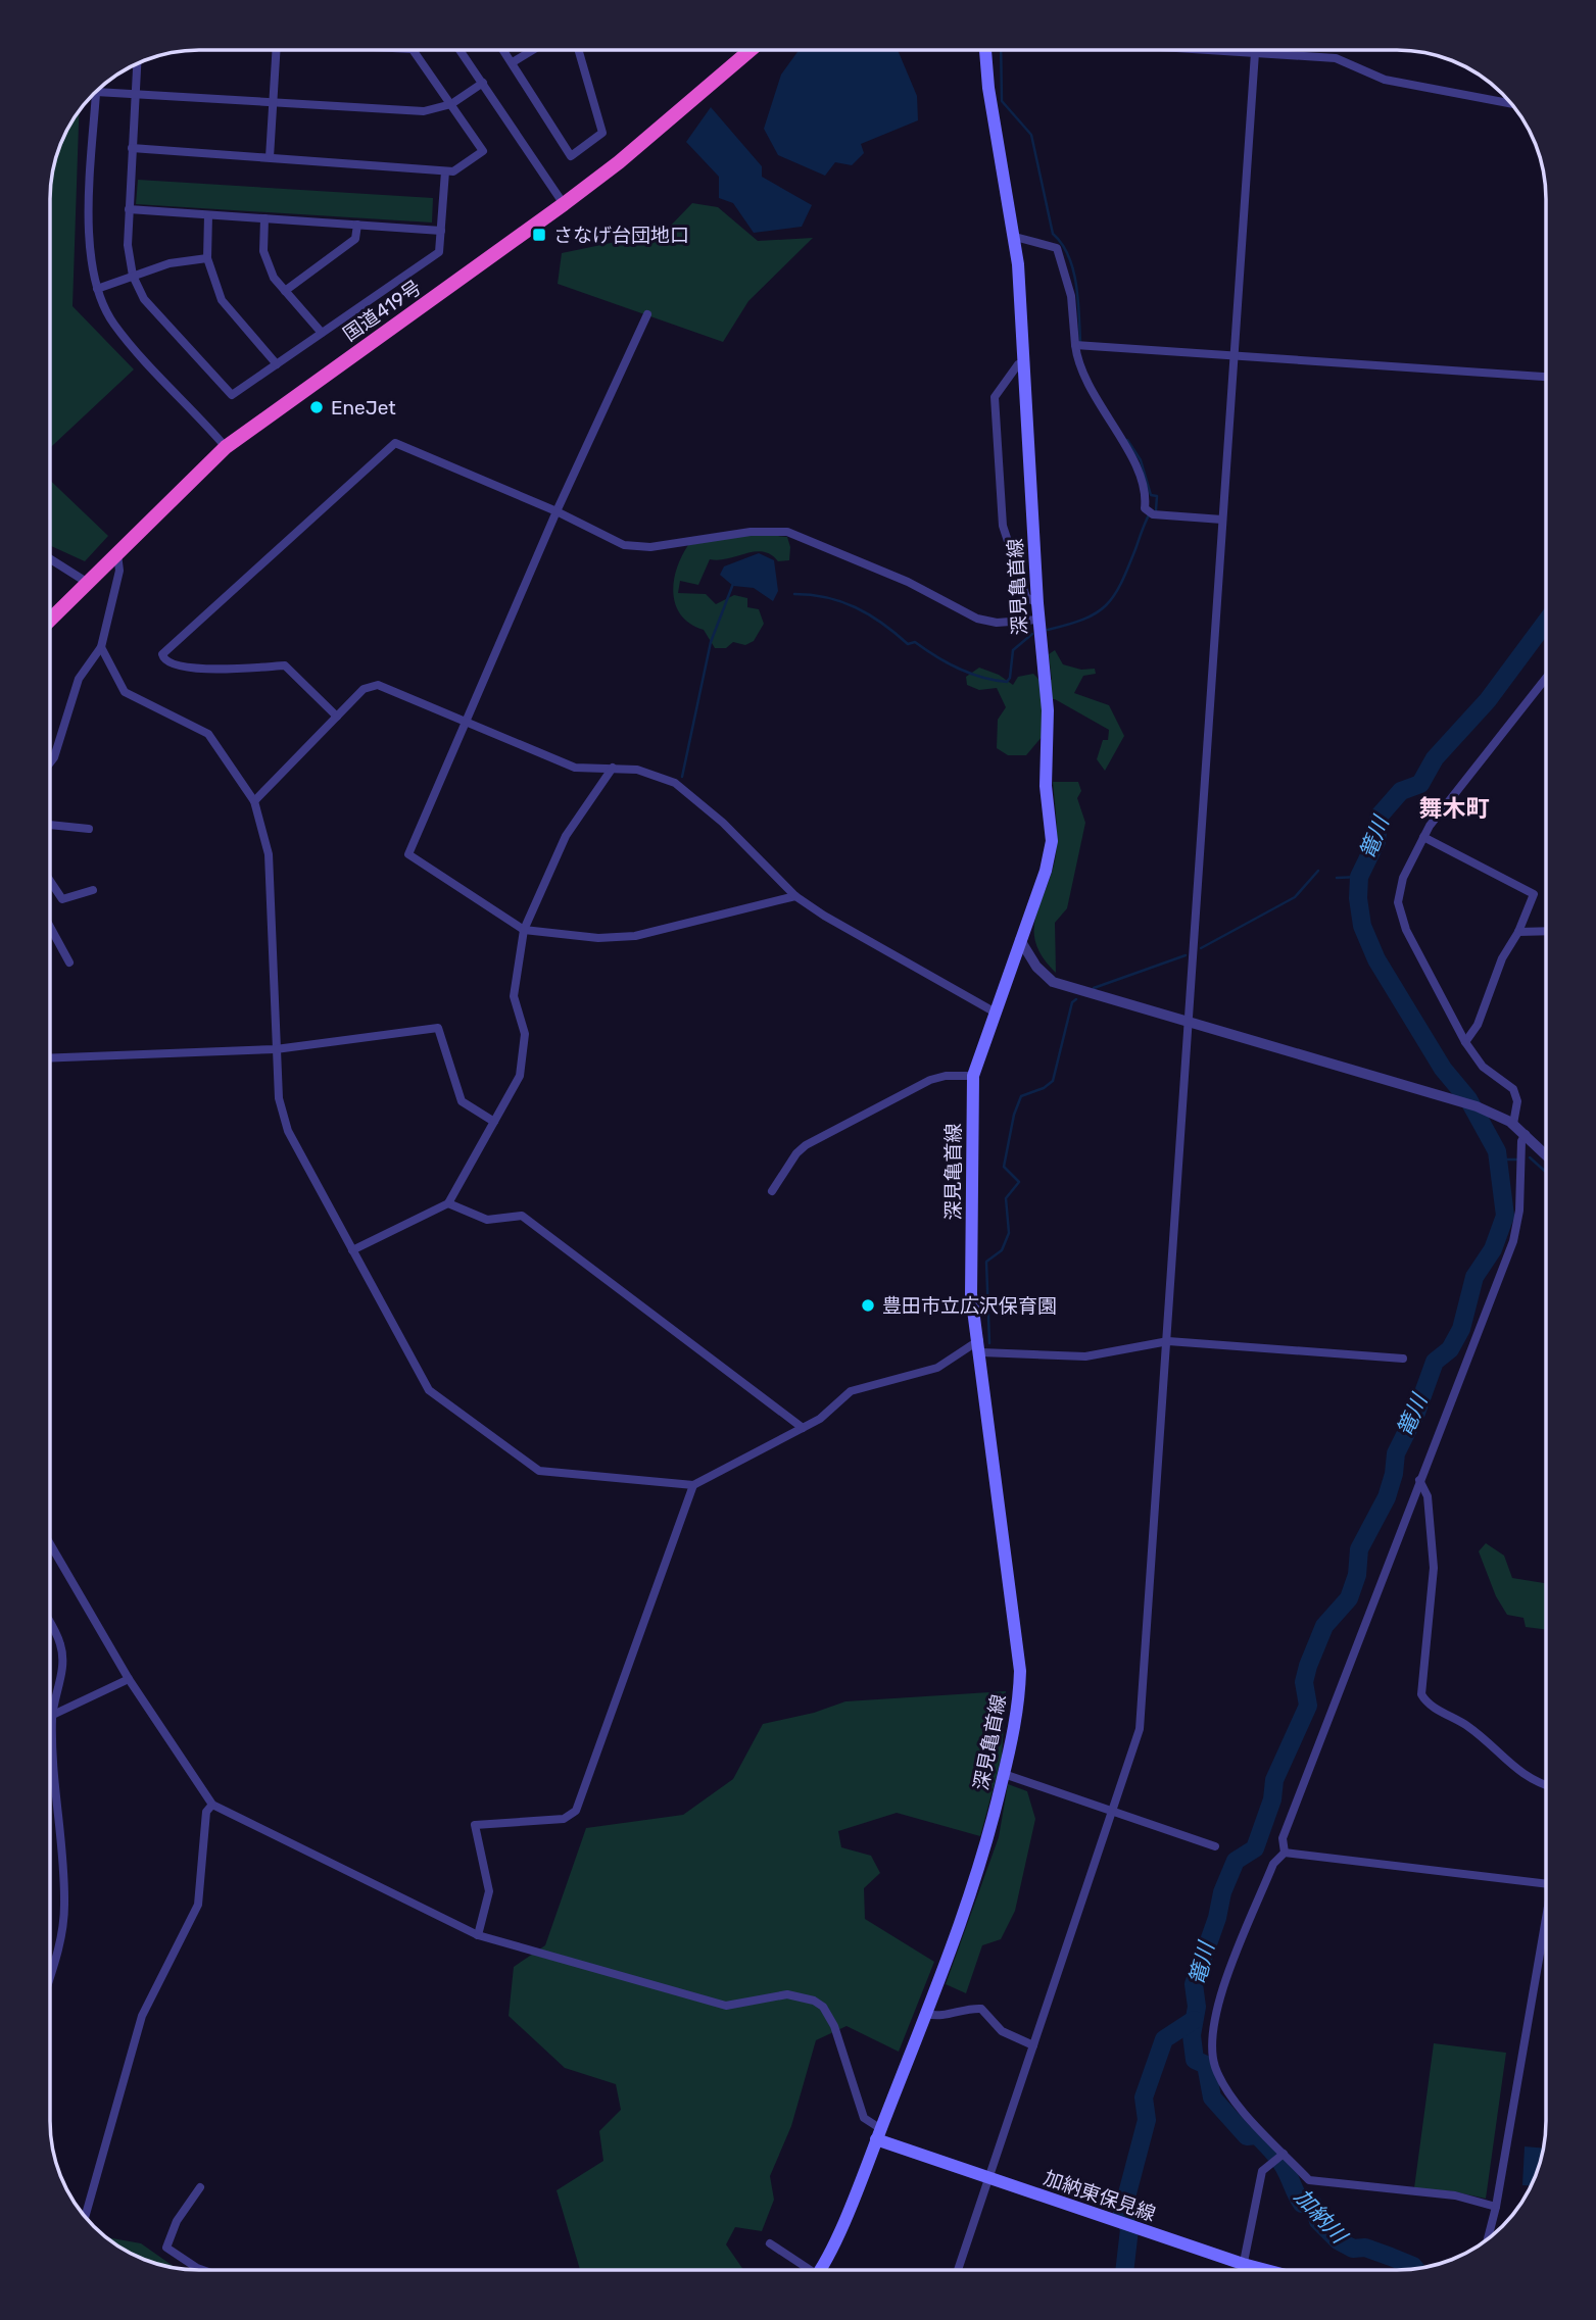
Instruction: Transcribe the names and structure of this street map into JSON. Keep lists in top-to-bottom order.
{
  "streets": {
    "highway": ["国道419号"],
    "main road": ["深見亀首線", "加納東保見線"]
  },
  "crossings": [
    ["深見亀首線", "加納東保見線"]
  ],
  "districts": ["舞木町"],
  "water": ["篭川", "加納川"],
  "places": {
    "transit": ["さなげ台団地口"],
    "other": ["EneJet", "豊田市立広沢保育園"]
  }
}
